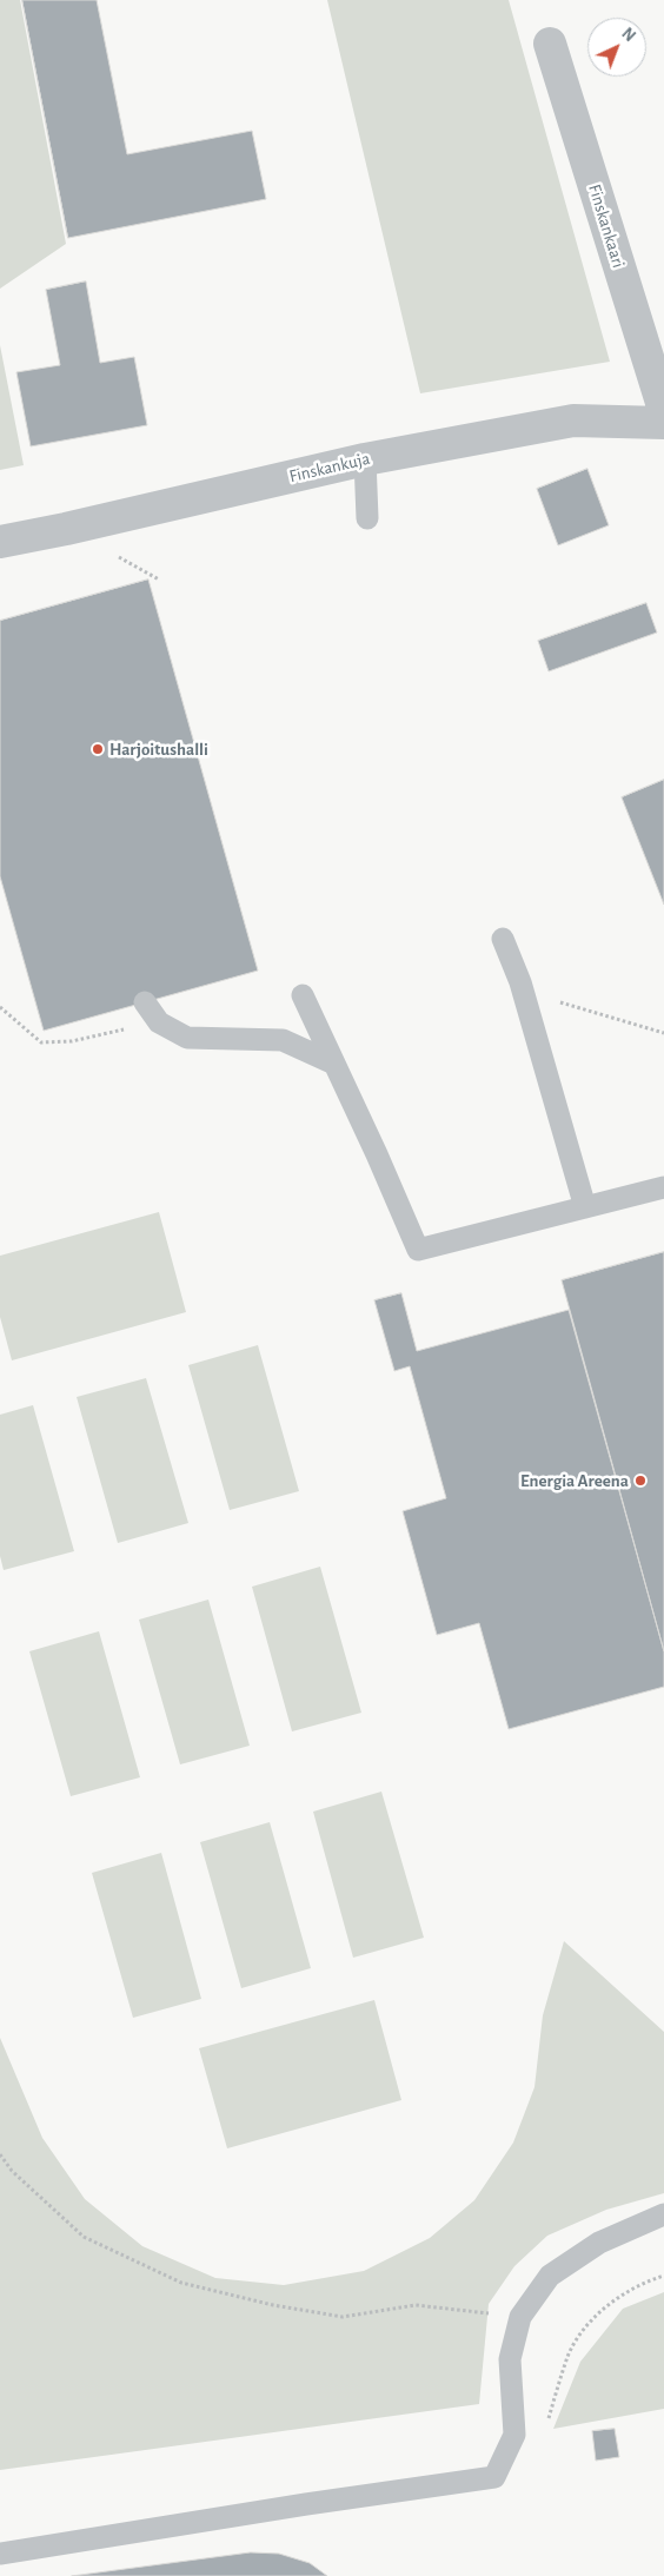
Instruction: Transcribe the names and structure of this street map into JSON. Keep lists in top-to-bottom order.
{
  "streets": {
    "street": ["Finskankaari", "Finskankuja"]
  },
  "places": ["Harjoitushalli", "Energia Areena"],
  "north": "top right"
}
